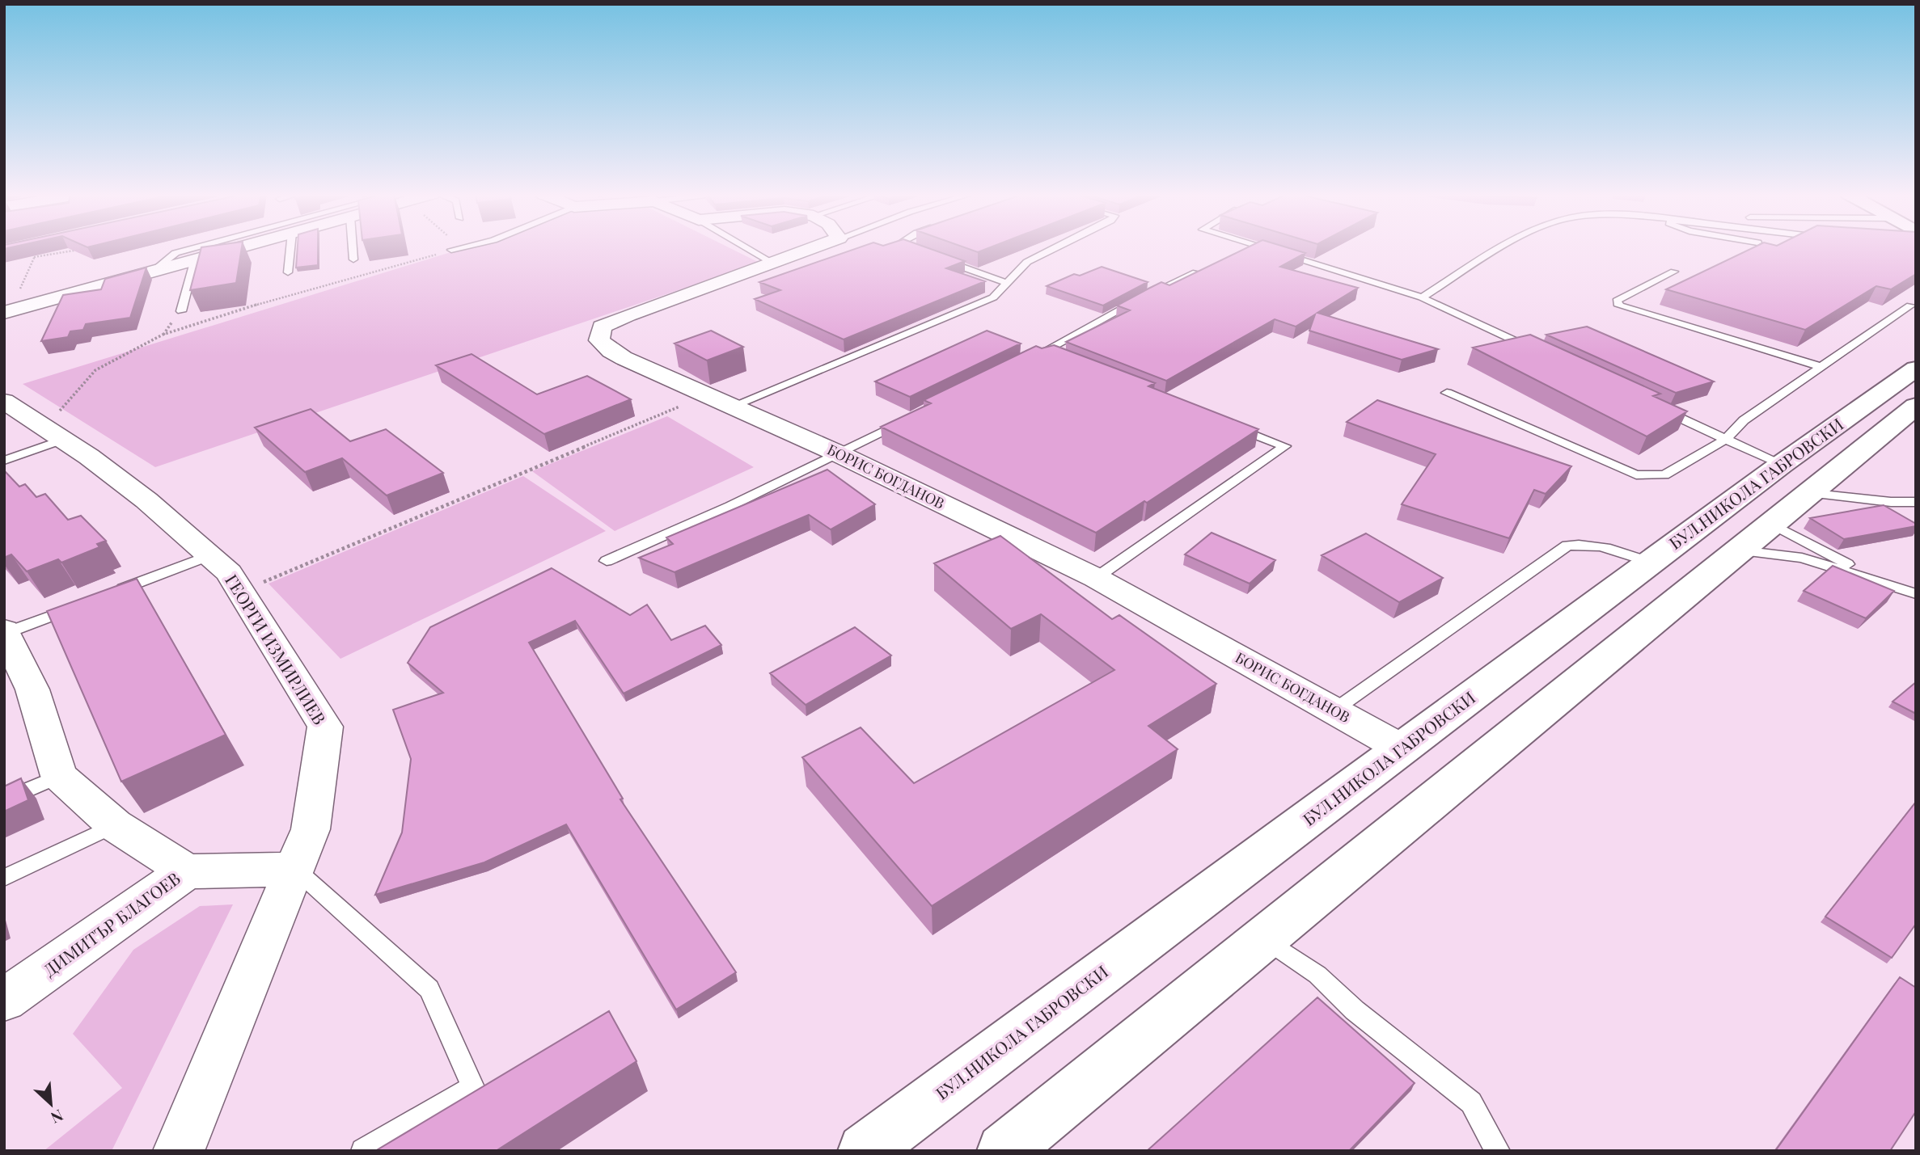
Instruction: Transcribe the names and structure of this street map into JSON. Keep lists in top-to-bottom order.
{
  "streets": {
    "street": [
      "БОРИС БОГДАНОВ",
      "БУЛ.НИКОЛА ГАБРОВСКИ",
      "ГЕОРГИ ИЗМИРЛИЕВ",
      "ДИМИТЪР БЛАГОЕВ"
    ]
  },
  "crossings": [
    ["БОРИС БОГДАНОВ", "БУЛ.НИКОЛА ГАБРОВСКИ"],
    ["ГЕОРГИ ИЗМИРЛИЕВ", "ДИМИТЪР БЛАГОЕВ"]
  ],
  "north": "bottom right"
}
